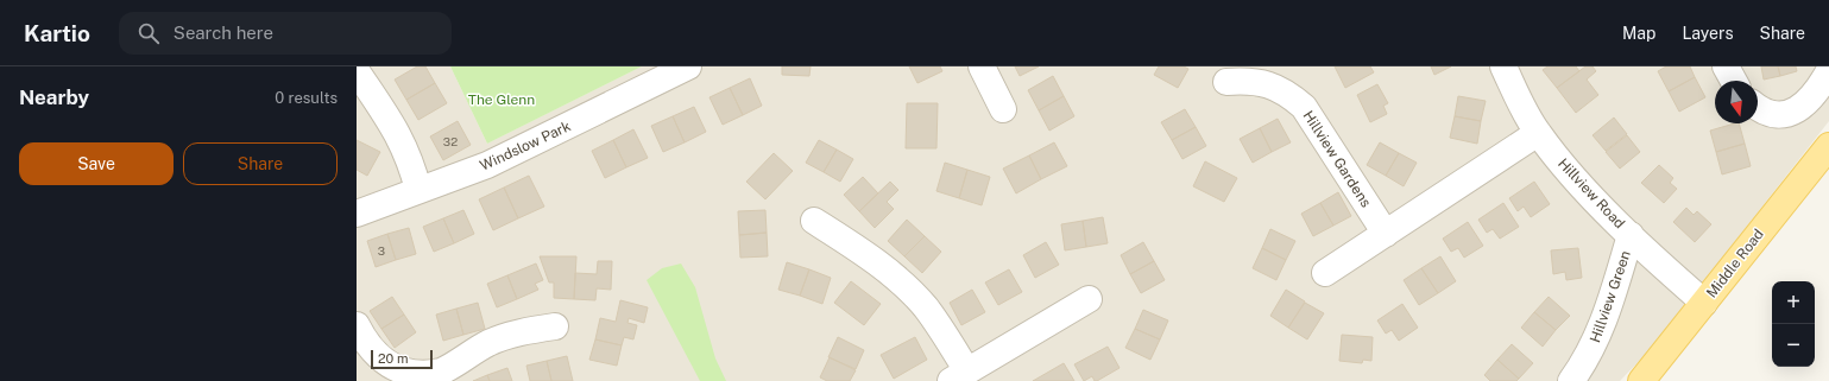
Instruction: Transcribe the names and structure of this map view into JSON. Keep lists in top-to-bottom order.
{
  "streets": {
    "main road": ["Middle Road"],
    "street": [
      "Windslow Park",
      "Hillview Gardens",
      "Hillview Road",
      "Hillview Green"
    ]
  },
  "crossings": [
    ["Hillview Road", "Middle Road"],
    ["Hillview Road", "Hillview Green"]
  ],
  "parks": ["The Glenn"],
  "house_numbers": ["32", "3"],
  "scale_bar": "20 m",
  "north": "bottom",
  "page": {
    "header": "Kartio",
    "search": "Search here",
    "nav": ["Map", "Layers", "Share"],
    "heading": ["Nearby", "0 results"],
    "buttons": ["Save", "Share"],
    "map_buttons": ["+", "−"],
    "scale": "20 m"
  }
}
